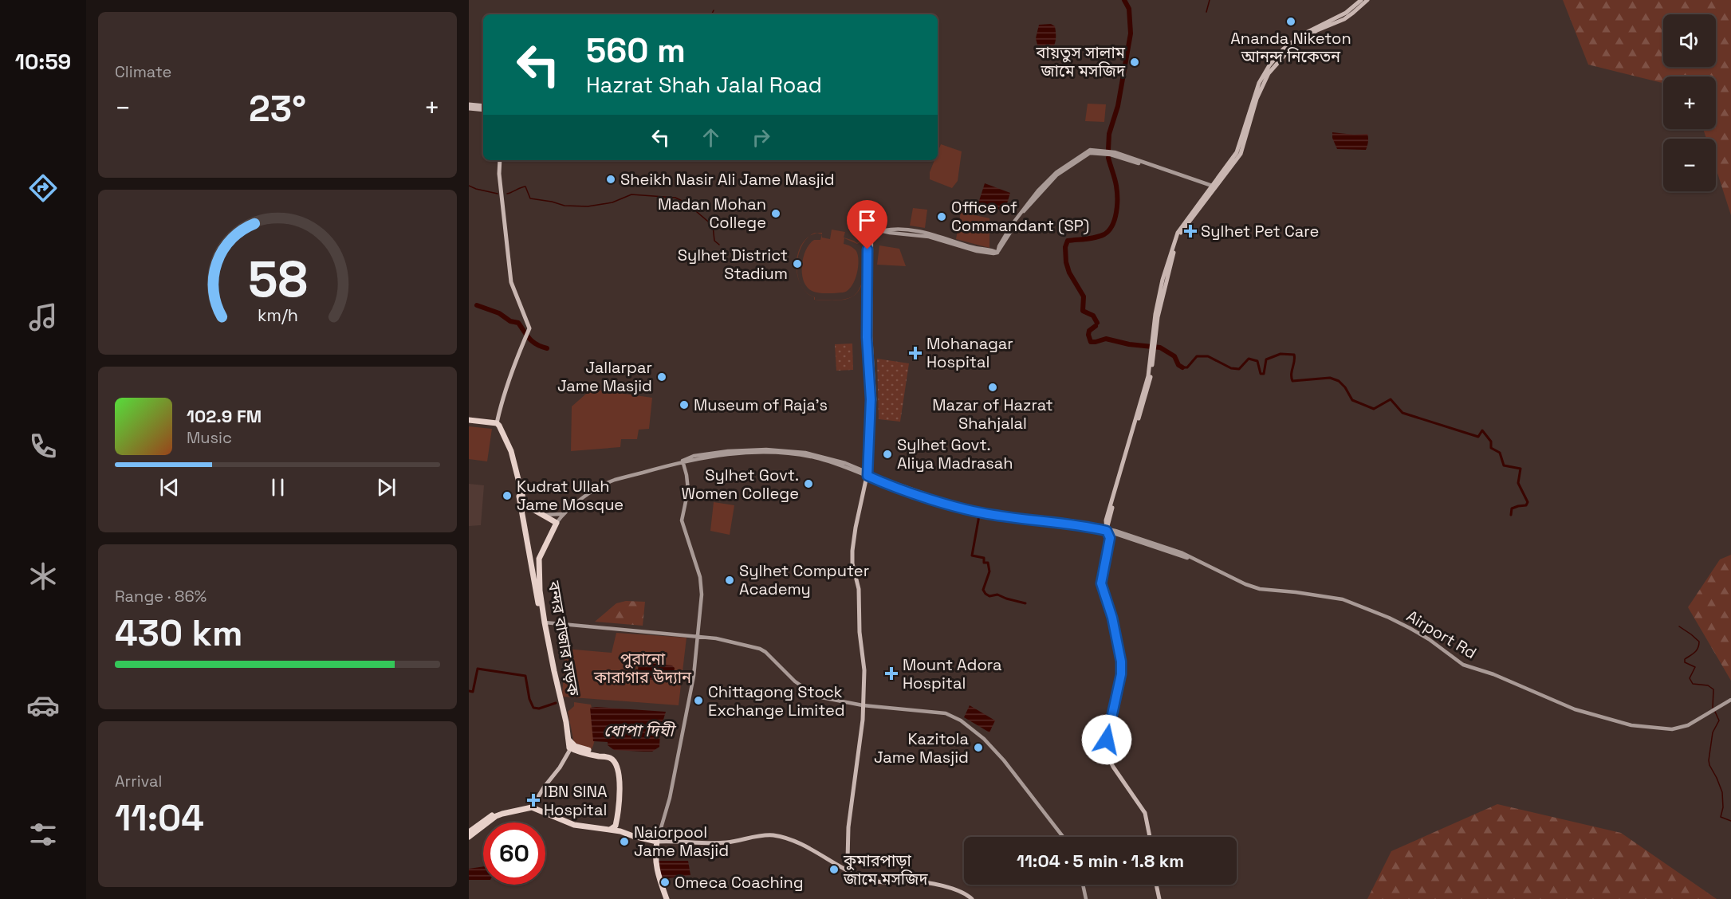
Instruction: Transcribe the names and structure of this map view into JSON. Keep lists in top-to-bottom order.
{
  "streets": {
    "highway": ["বন্দর বাজার সড়ক"],
    "main road": ["Airport Rd"]
  },
  "crossings": [
    ["Airport Rd", "বন্দর বাজার সড়ক"]
  ],
  "water": ["ধোপা দিঘী"],
  "parks": ["পুরানো কারাগার উদ্যান"],
  "places": {
    "other": [
      "Ananda Niketon আনন্দ নিকেতন",
      "বায়তুস সালাম জামে মসজিদ",
      "Sheikh Nasir Ali Jame Masjid",
      "Madan Mohan College",
      "Office of Commandant (SP)",
      "Sylhet District Stadium",
      "Jallarpar Jame Masjid",
      "Mazar of Hazrat Shahjalal",
      "Museum of Raja's",
      "Sylhet Govt. Aliya Madrasah",
      "Sylhet Govt. Women College",
      "Kudrat Ullah Jame Mosque",
      "Sylhet Computer Academy",
      "Chittagong Stock Exchange Limited",
      "Kazitola Jame Masjid",
      "Naiorpool Jame Masjid",
      "কুমারপাড়া জামে মসজিদ",
      "Omeca Coaching"
    ],
    "health": [
      "Sylhet Pet Care",
      "Mohanagar Hospital",
      "Mount Adora Hospital",
      "IBN SINA Hospital"
    ]
  },
  "page": {
    "tabs": "10:59",
    "tile": [
      "Climate",
      ["Range · 86%", "430 km"],
      ["Arrival", "11:04"]
    ],
    "map_buttons": ["+", "−"],
    "turn": ["560 m", "Hazrat Shah Jalal Road"],
    "heat": ["−", "23°", "+"],
    "song": ["102.9 FM", "Music"],
    "limit": "60",
    "trip": "11:04 · 5 min · 1.8 km",
    "gauge": ["58", "km/h"]
  }
}
